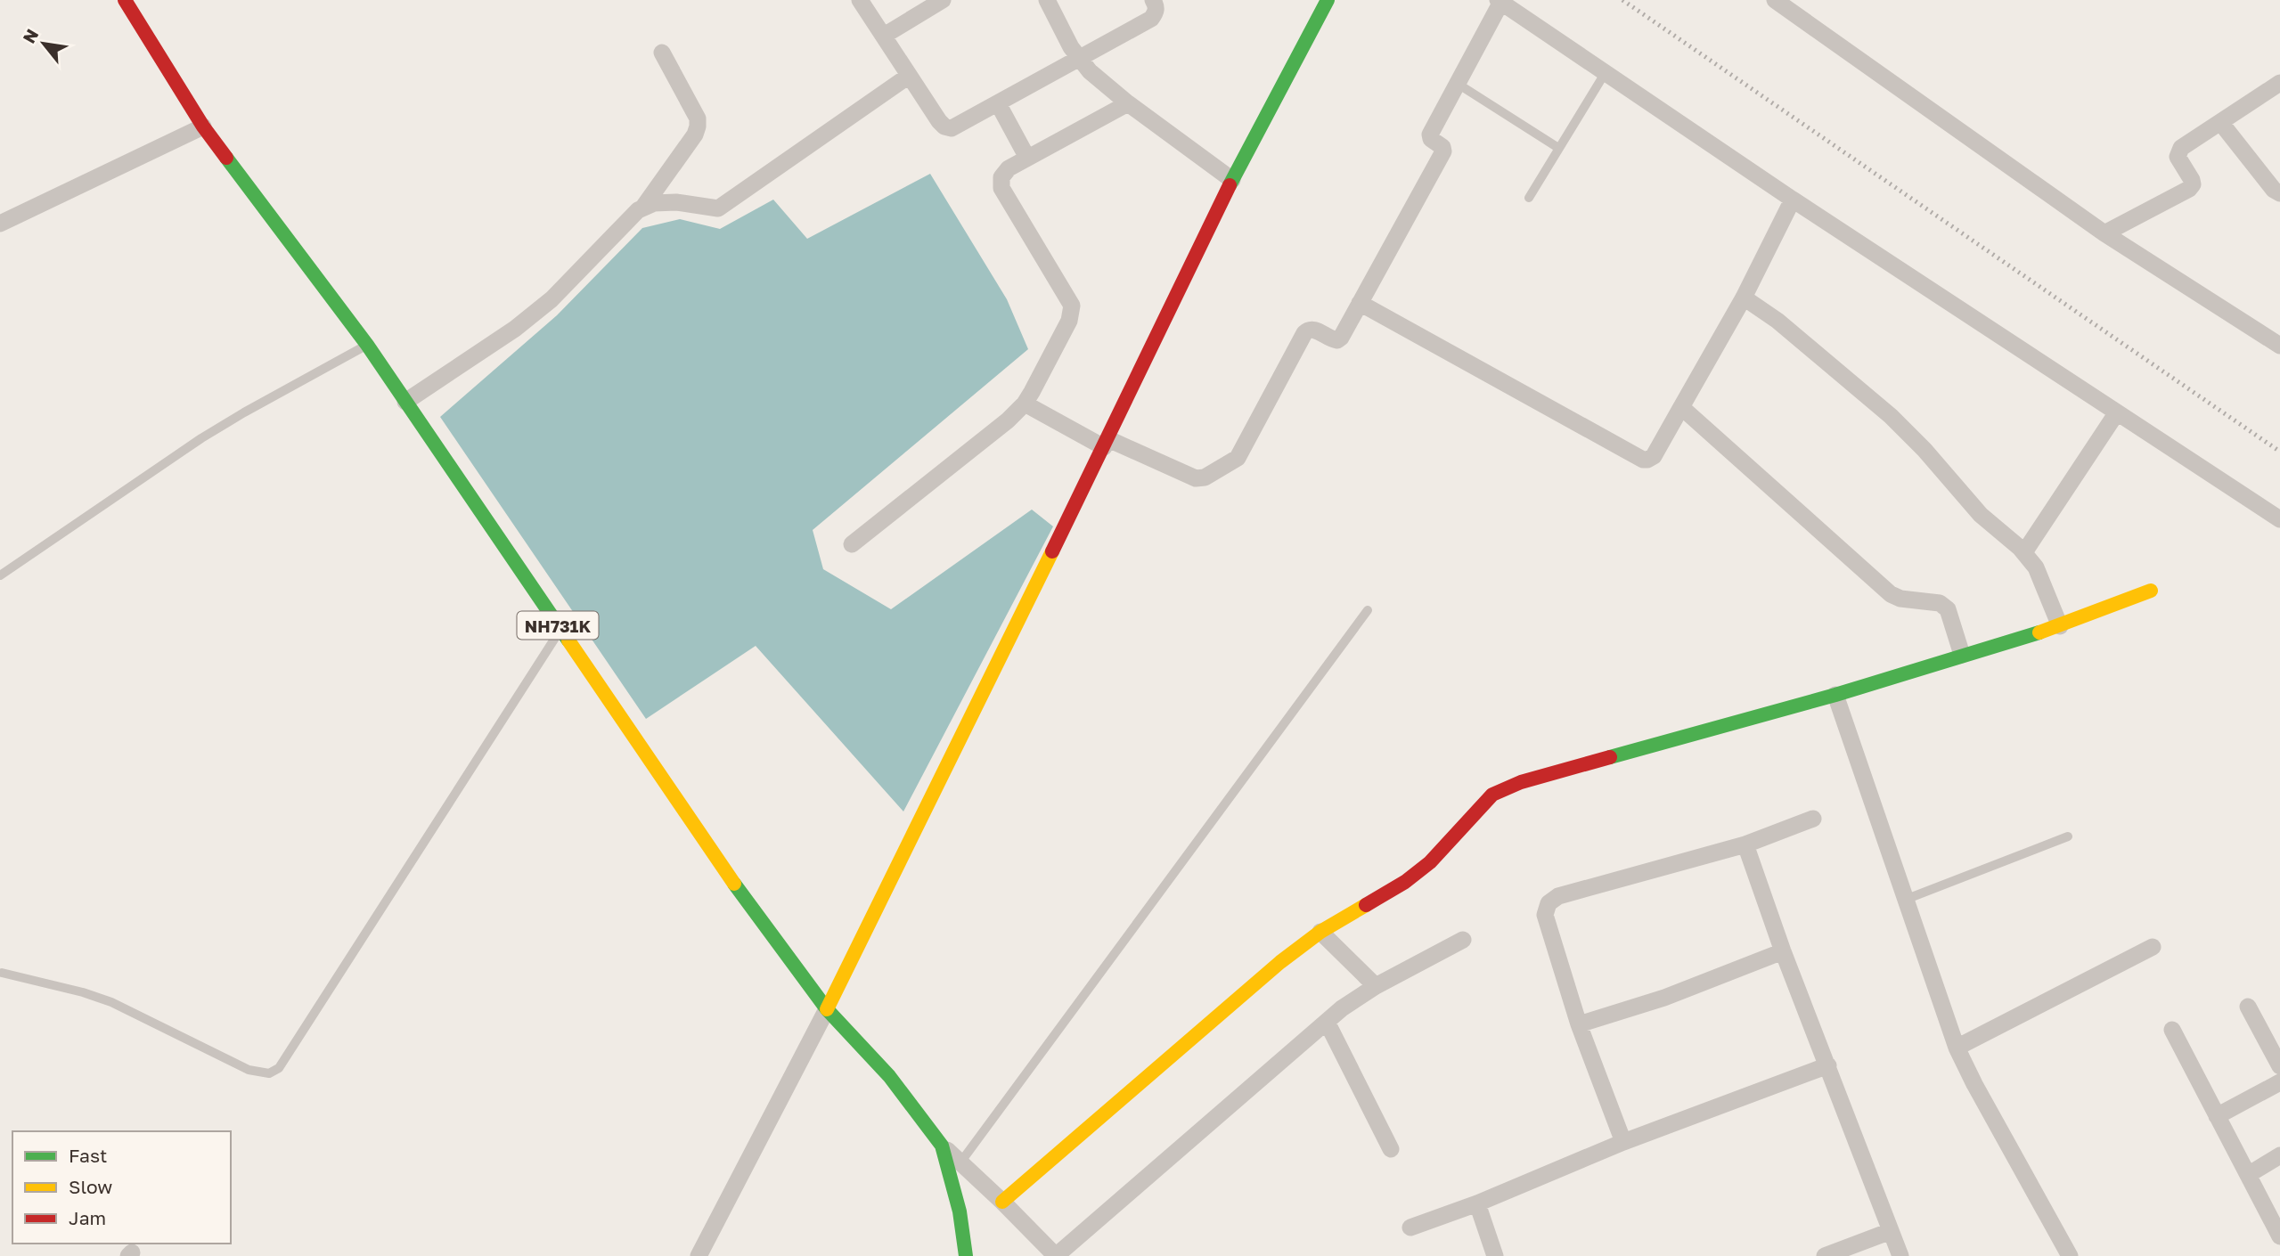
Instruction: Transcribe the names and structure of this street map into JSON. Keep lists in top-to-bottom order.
{
  "streets": {
    "main road": ["NH731K"]
  },
  "legend": ["Fast", "Slow", "Jam"],
  "north": "top left"
}
